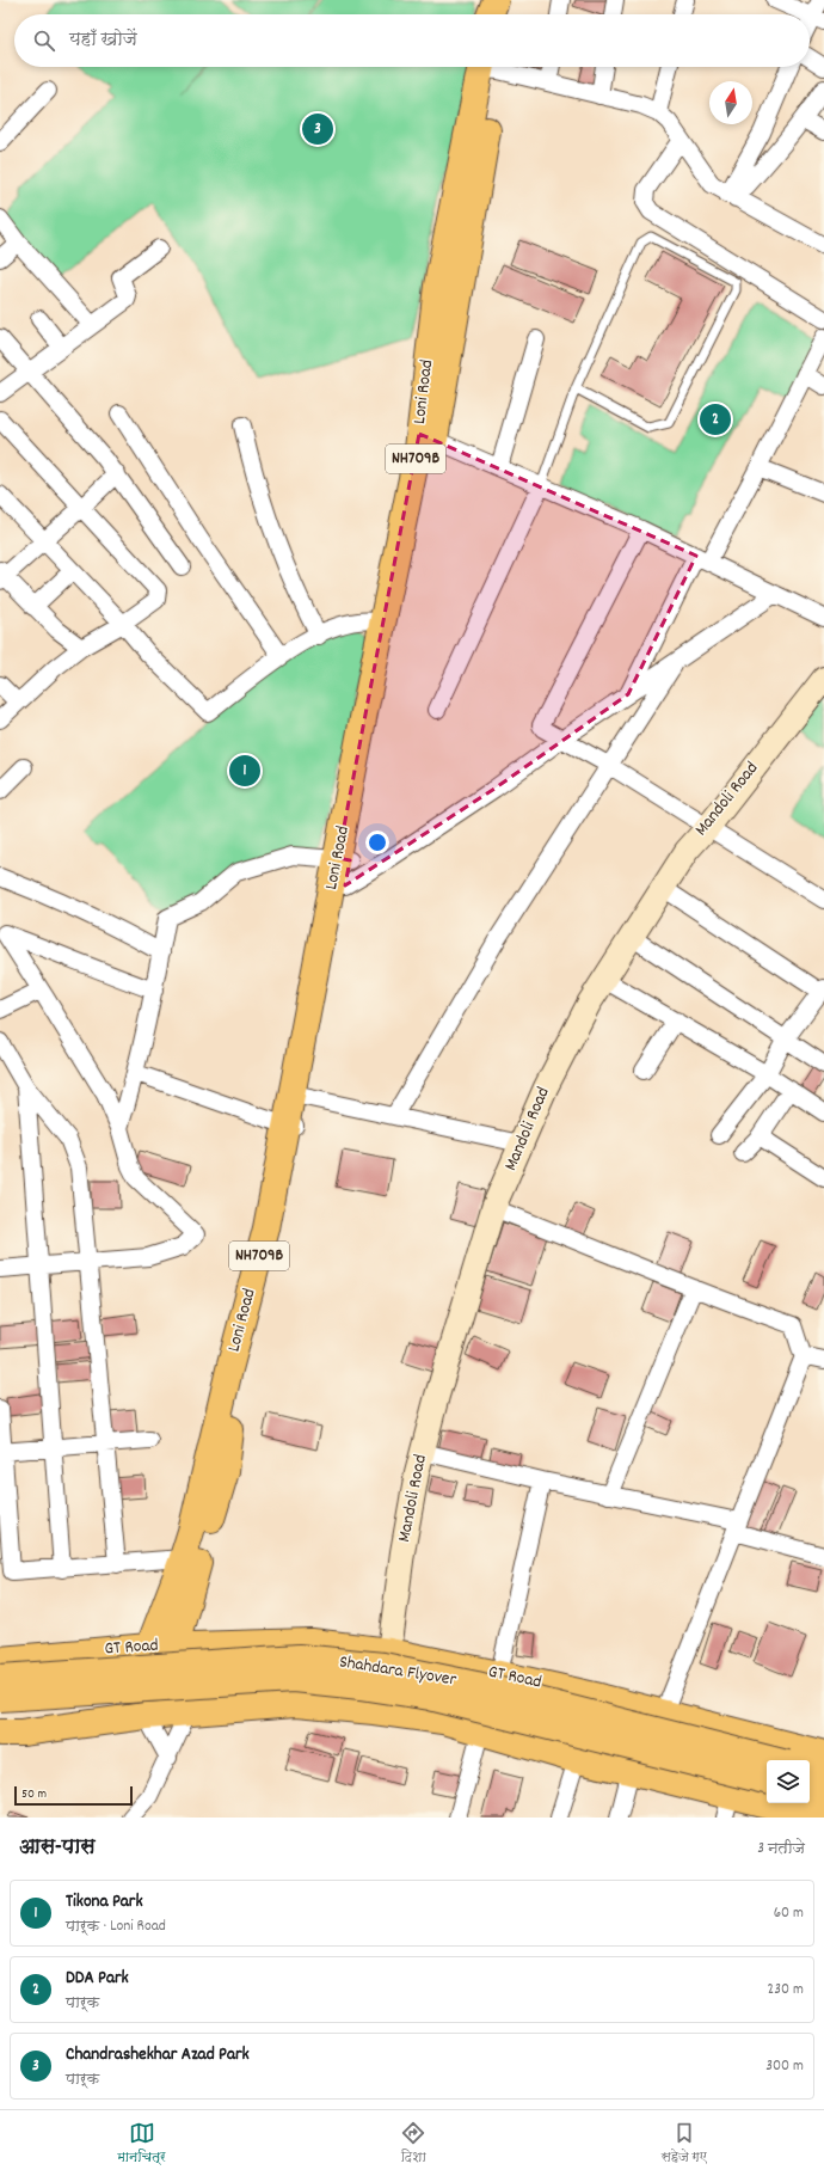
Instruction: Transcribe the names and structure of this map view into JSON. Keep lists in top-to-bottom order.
{
  "streets": {
    "main road": [
      "Loni Road",
      "NH709B",
      "GT Road",
      "Shahdara Flyover"
    ],
    "street": ["Mandoli Road"]
  },
  "crossings": [
    ["Loni Road", "GT Road"],
    ["Mandoli Road", "GT Road"]
  ],
  "scale_bar": "50 m",
  "north": "top",
  "page": {
    "search": "यहाँ खोजें",
    "pins": ["3", "2", "1"],
    "scale": "50 m",
    "heading": ["आस-पास", "3 नतीजे"],
    "list": [
      {
        "mark": "1",
        "name": "Tikona Park",
        "note": "पार्क · Loni Road",
        "value": "60 m"
      },
      {
        "mark": "2",
        "name": "DDA Park",
        "note": "पार्क",
        "value": "230 m"
      },
      {
        "mark": "3",
        "name": "Chandrashekhar Azad Park",
        "note": "पार्क",
        "value": "300 m"
      }
    ],
    "nav": ["मानचित्र", "दिशा", "सहेजे गए"]
  }
}
